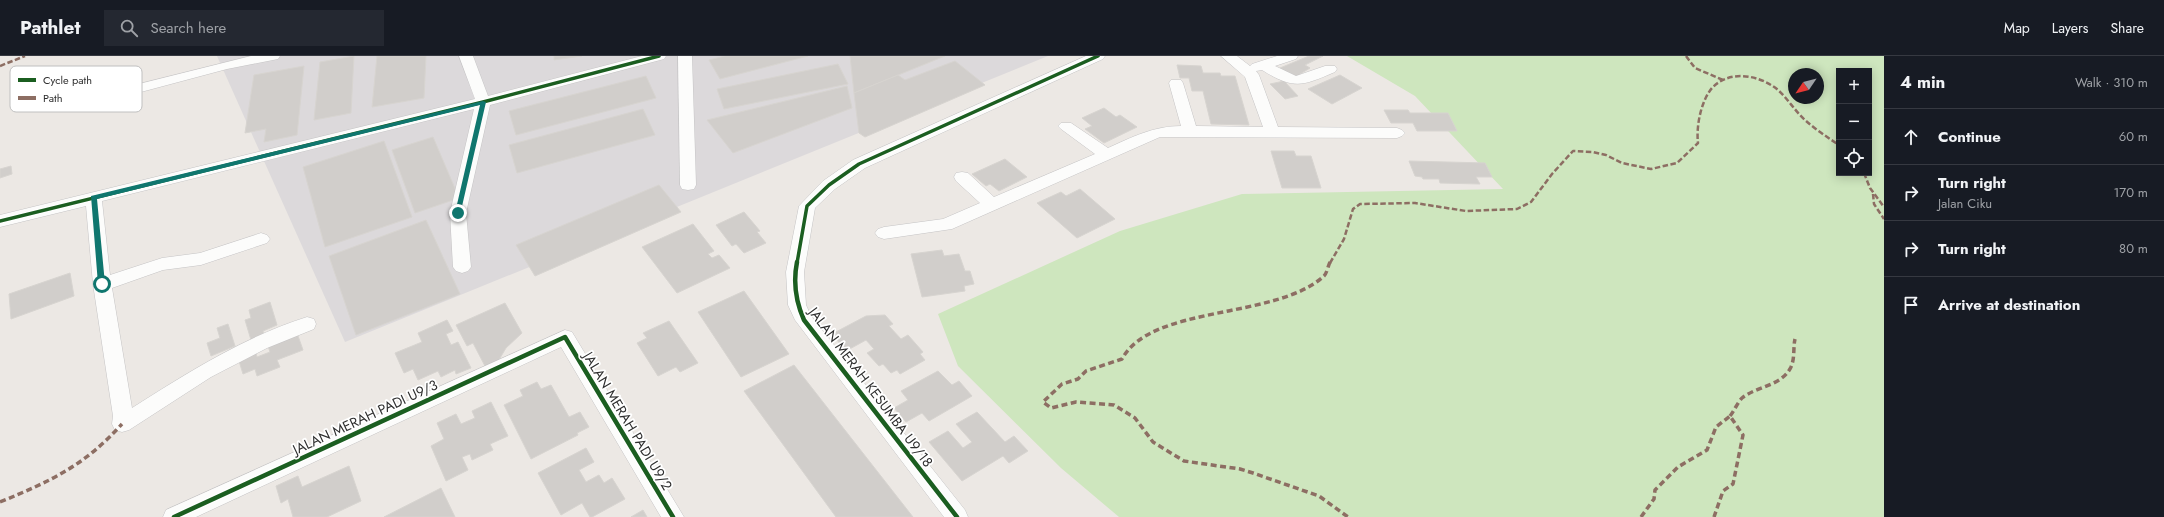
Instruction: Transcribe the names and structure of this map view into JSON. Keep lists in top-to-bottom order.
{
  "streets": {
    "street": ["JALAN MERAH KESUMBA U9/18", "JALAN MERAH PADI U9/3", "JALAN MERAH PADI U9/2"]
  },
  "crossings": [
    ["JALAN MERAH PADI U9/3", "JALAN MERAH PADI U9/2"]
  ],
  "legend": ["Cycle path", "Path"],
  "north": "bottom left",
  "page": {
    "header": "Pathlet",
    "search": "Search here",
    "nav": ["Map", "Layers", "Share"],
    "heading": ["4 min", "Walk · 310 m"],
    "map_buttons": ["+", "−"],
    "list": [
      ["Continue", "60 m"],
      ["Turn right", "Jalan Ciku", "170 m"],
      ["Turn right", "80 m"],
      "Arrive at destination"
    ]
  }
}
